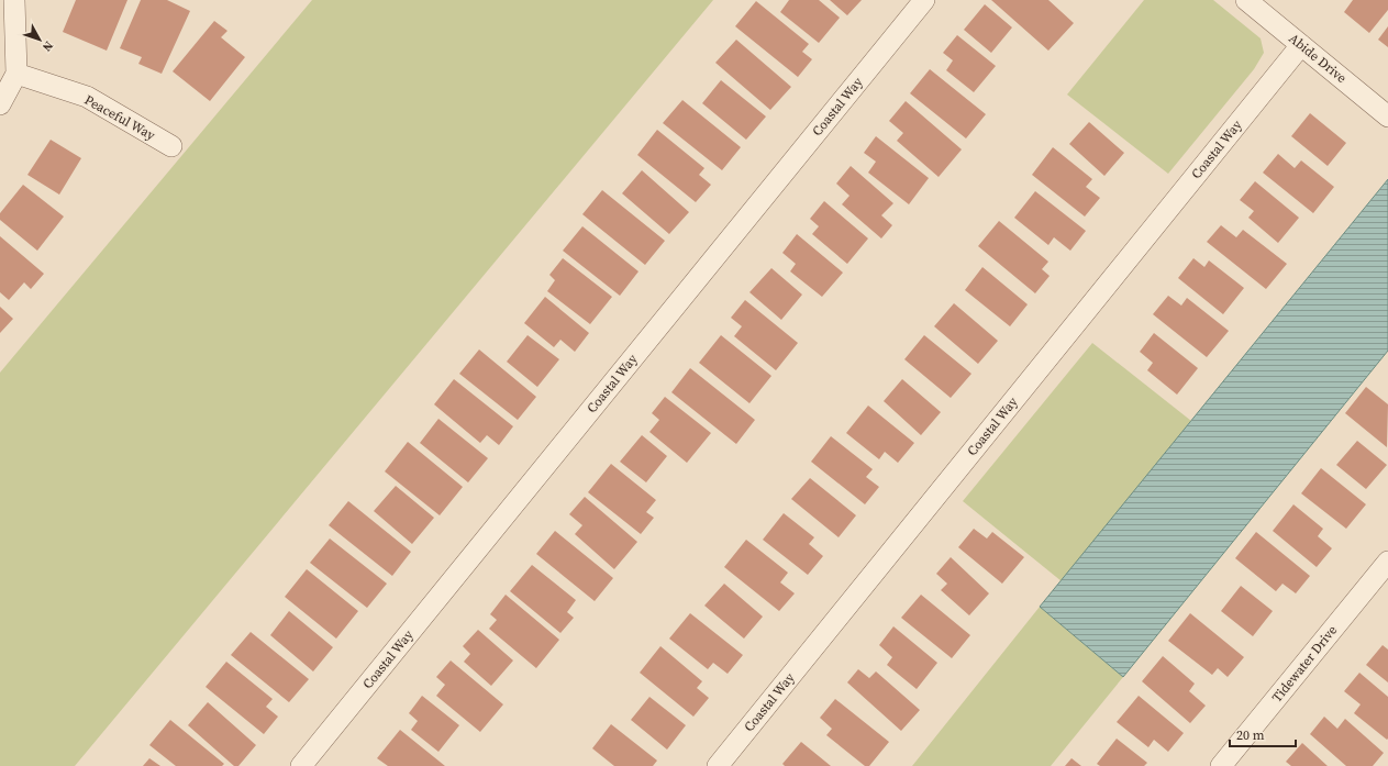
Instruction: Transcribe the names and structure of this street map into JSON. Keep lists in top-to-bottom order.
{
  "streets": {
    "street": [
      "Abide Drive",
      "Coastal Way",
      "Peaceful Way",
      "Tidewater Drive"
    ]
  },
  "crossings": [
    ["Abide Drive", "Coastal Way"]
  ],
  "scale_bar": "20 m",
  "north": "bottom right"
}
